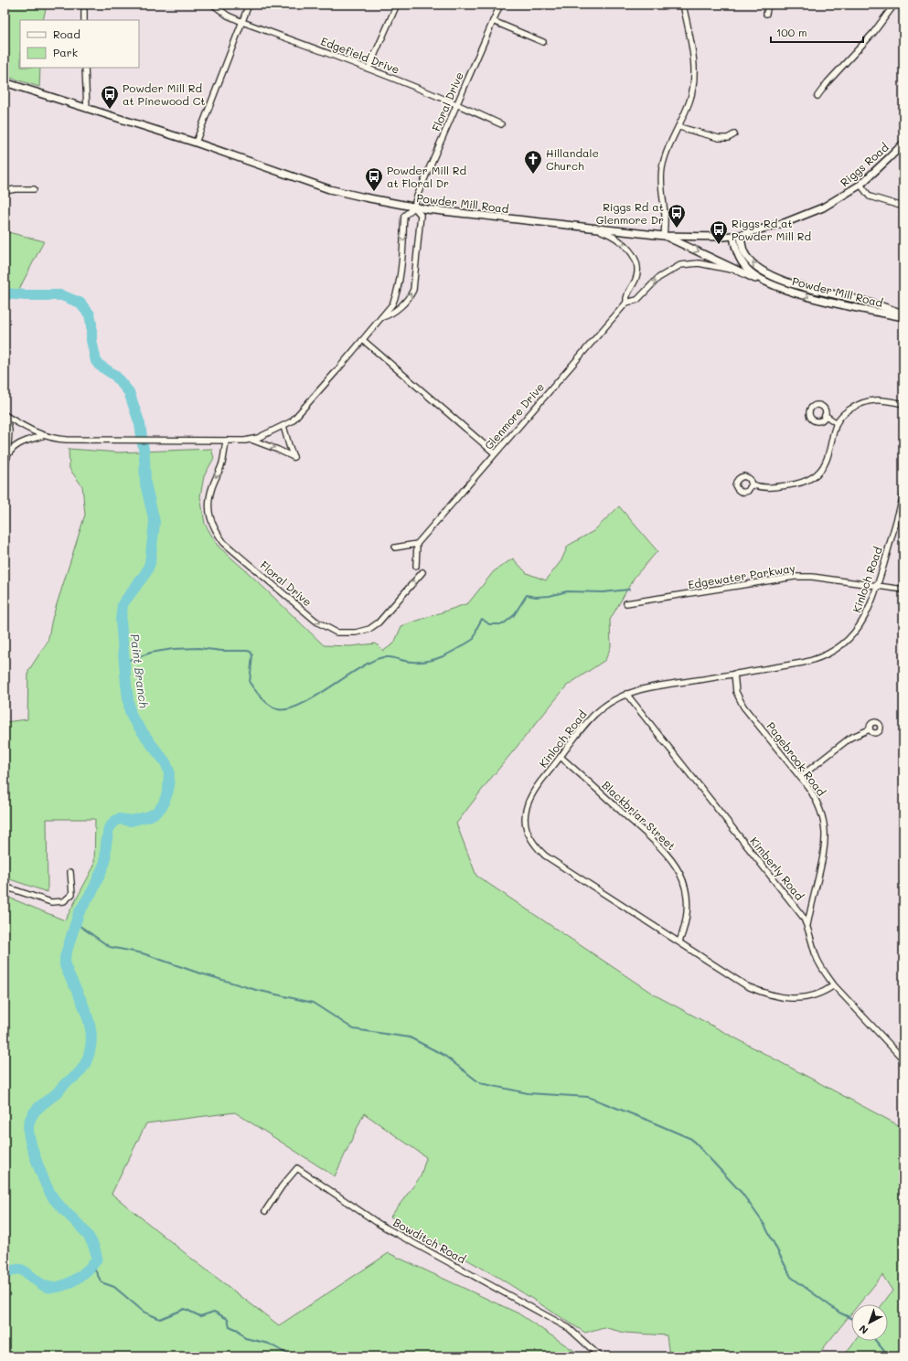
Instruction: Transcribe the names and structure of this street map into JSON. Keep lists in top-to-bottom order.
{
  "streets": {
    "main road": ["Riggs Road", "Powder Mill Road"],
    "street": [
      "Edgefield Drive",
      "Floral Drive",
      "Glenmore Drive",
      "Edgewater Parkway",
      "Kinloch Road",
      "Pagebrook Road",
      "Blackbriar Street",
      "Kimberly Road",
      "Bowditch Road"
    ]
  },
  "crossings": [
    ["Edgefield Drive", "Floral Drive"],
    ["Floral Drive", "Powder Mill Road"],
    ["Riggs Road", "Powder Mill Road"],
    ["Edgewater Parkway", "Kinloch Road"],
    ["Kinloch Road", "Pagebrook Road"],
    ["Kinloch Road", "Blackbriar Street"],
    ["Kinloch Road", "Kimberly Road"],
    ["Pagebrook Road", "Kimberly Road"]
  ],
  "water": ["Paint Branch"],
  "places": {
    "bus stop": [
      "Powder Mill Rd at Pinewood Ct",
      "Powder Mill Rd at Floral Dr",
      "Riggs Rd at Glenmore Dr",
      "Riggs Rd at Powder Mill Rd"
    ],
    "church": ["Hillandale Church"]
  },
  "legend": ["Road", "Park"],
  "scale_bar": "100 m",
  "north": "bottom left"
}
